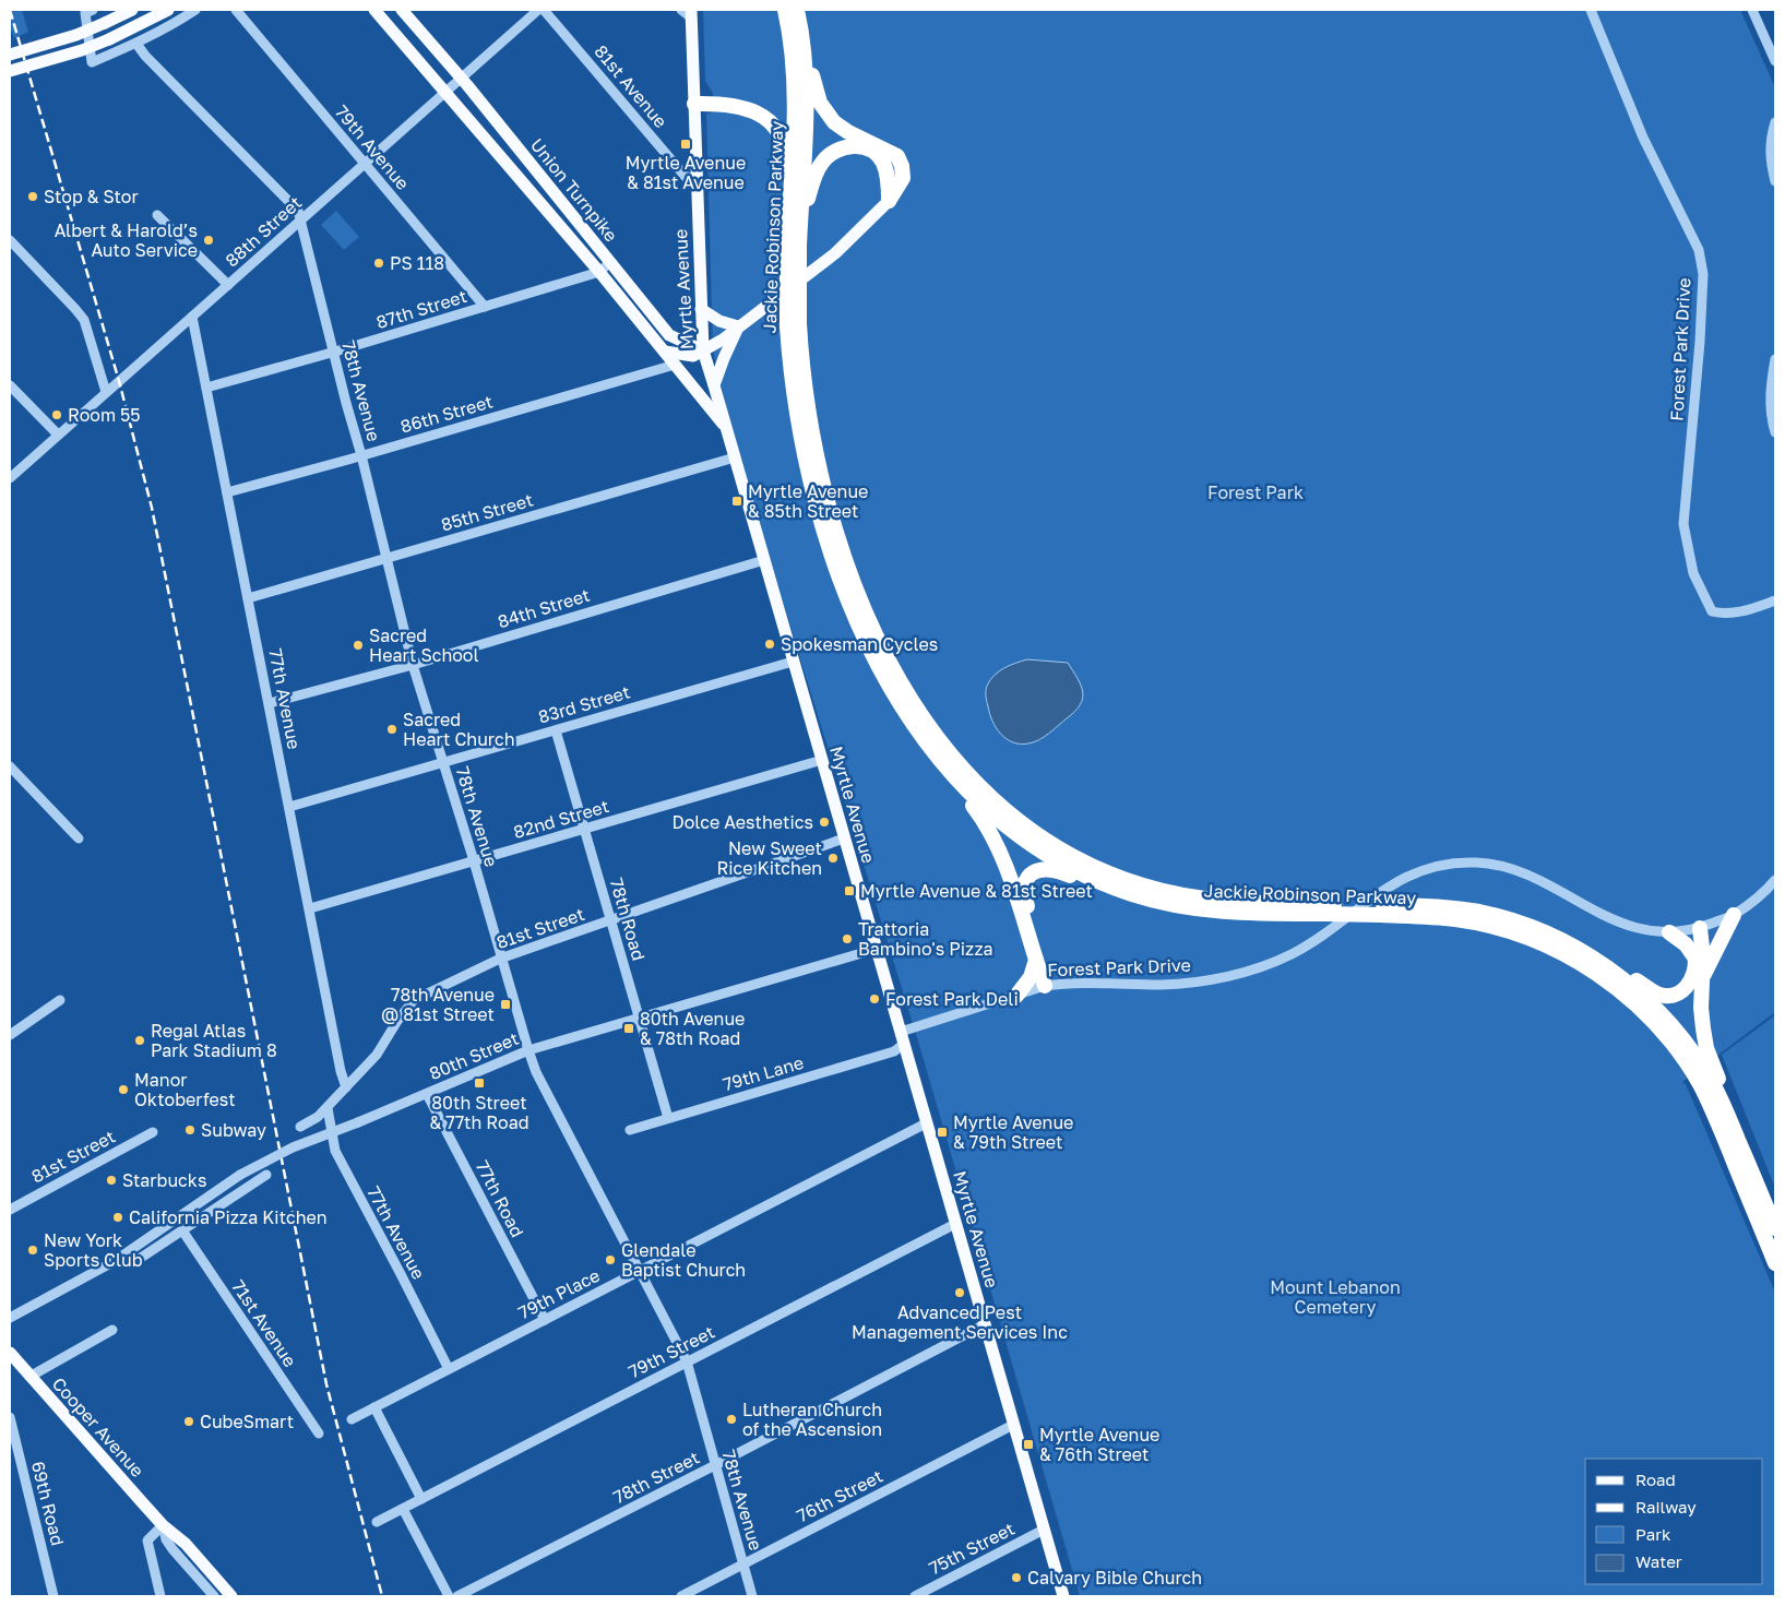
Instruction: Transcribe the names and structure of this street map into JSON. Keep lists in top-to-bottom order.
{
  "streets": {
    "highway": ["Jackie Robinson Parkway"],
    "main road": ["Union Turnpike", "Myrtle Avenue", "Cooper Avenue"],
    "street": [
      "81st Avenue",
      "79th Avenue",
      "88th Street",
      "87th Street",
      "Forest Park Drive",
      "78th Avenue",
      "86th Street",
      "85th Street",
      "84th Street",
      "77th Avenue",
      "83rd Street",
      "82nd Street",
      "78th Road",
      "81st Street",
      "80th Street",
      "79th Lane",
      "77th Road",
      "79th Place",
      "71st Avenue",
      "79th Street",
      "78th Street",
      "76th Street",
      "69th Road",
      "75th Street"
    ]
  },
  "crossings": [
    ["81st Avenue", "Myrtle Avenue"],
    ["79th Avenue", "88th Street"],
    ["79th Avenue", "87th Street"],
    ["Union Turnpike", "88th Street"],
    ["Union Turnpike", "Myrtle Avenue"],
    ["Union Turnpike", "87th Street"],
    ["Union Turnpike", "86th Street"],
    ["88th Street", "78th Avenue"],
    ["88th Street", "77th Avenue"],
    ["Myrtle Avenue", "Forest Park Drive"],
    ["Myrtle Avenue", "85th Street"],
    ["Myrtle Avenue", "84th Street"],
    ["Myrtle Avenue", "83rd Street"],
    ["Myrtle Avenue", "82nd Street"],
    ["Myrtle Avenue", "81st Street"],
    ["Myrtle Avenue", "80th Street"],
    ["Myrtle Avenue", "79th Lane"],
    ["Myrtle Avenue", "79th Place"],
    ["Myrtle Avenue", "79th Street"],
    ["Myrtle Avenue", "78th Street"],
    ["Myrtle Avenue", "76th Street"],
    ["Myrtle Avenue", "75th Street"],
    ["87th Street", "78th Avenue"],
    ["87th Street", "77th Avenue"],
    ["Forest Park Drive", "79th Lane"],
    ["78th Avenue", "86th Street"],
    ["78th Avenue", "85th Street"],
    ["78th Avenue", "84th Street"],
    ["78th Avenue", "83rd Street"],
    ["78th Avenue", "82nd Street"],
    ["78th Avenue", "81st Street"],
    ["78th Avenue", "80th Street"],
    ["78th Avenue", "79th Place"],
    ["78th Avenue", "79th Street"],
    ["78th Avenue", "78th Street"],
    ["78th Avenue", "76th Street"],
    ["86th Street", "77th Avenue"],
    ["85th Street", "77th Avenue"],
    ["84th Street", "77th Avenue"],
    ["77th Avenue", "83rd Street"],
    ["77th Avenue", "82nd Street"],
    ["77th Avenue", "81st Street"],
    ["77th Avenue", "79th Place"],
    ["83rd Street", "78th Road"],
    ["82nd Street", "78th Road"],
    ["78th Road", "81st Street"],
    ["78th Road", "80th Street"],
    ["78th Road", "79th Lane"],
    ["80th Street", "77th Road"],
    ["80th Street", "71st Avenue"],
    ["77th Road", "79th Place"]
  ],
  "parks": ["Forest Park", "Mount Lebanon Cemetery"],
  "places": {
    "transit": [
      "Myrtle Avenue & 81st Avenue",
      "Myrtle Avenue & 85th Street",
      "Myrtle Avenue & 81st Street",
      "78th Avenue @ 81st Street",
      "80th Avenue & 78th Road",
      "80th Street & 77th Road",
      "Myrtle Avenue & 79th Street",
      "Myrtle Avenue & 76th Street"
    ],
    "other": [
      "Stop & Stor",
      "Albert & Harold’s Auto Service",
      "PS 118",
      "Room 55",
      "Spokesman Cycles",
      "Sacred Heart School",
      "Sacred Heart Church",
      "Dolce Aesthetics",
      "New Sweet Rice Kitchen",
      "Trattoria Bambino's Pizza",
      "Forest Park Deli",
      "Regal Atlas Park Stadium 8",
      "Manor Oktoberfest",
      "Subway",
      "Starbucks",
      "California Pizza Kitchen",
      "New York Sports Club",
      "Glendale Baptist Church",
      "Advanced Pest Management Services Inc",
      "Lutheran Church of the Ascension",
      "CubeSmart",
      "Calvary Bible Church"
    ]
  },
  "legend": [
    "Road",
    "Railway",
    "Park",
    "Water"
  ]
}
